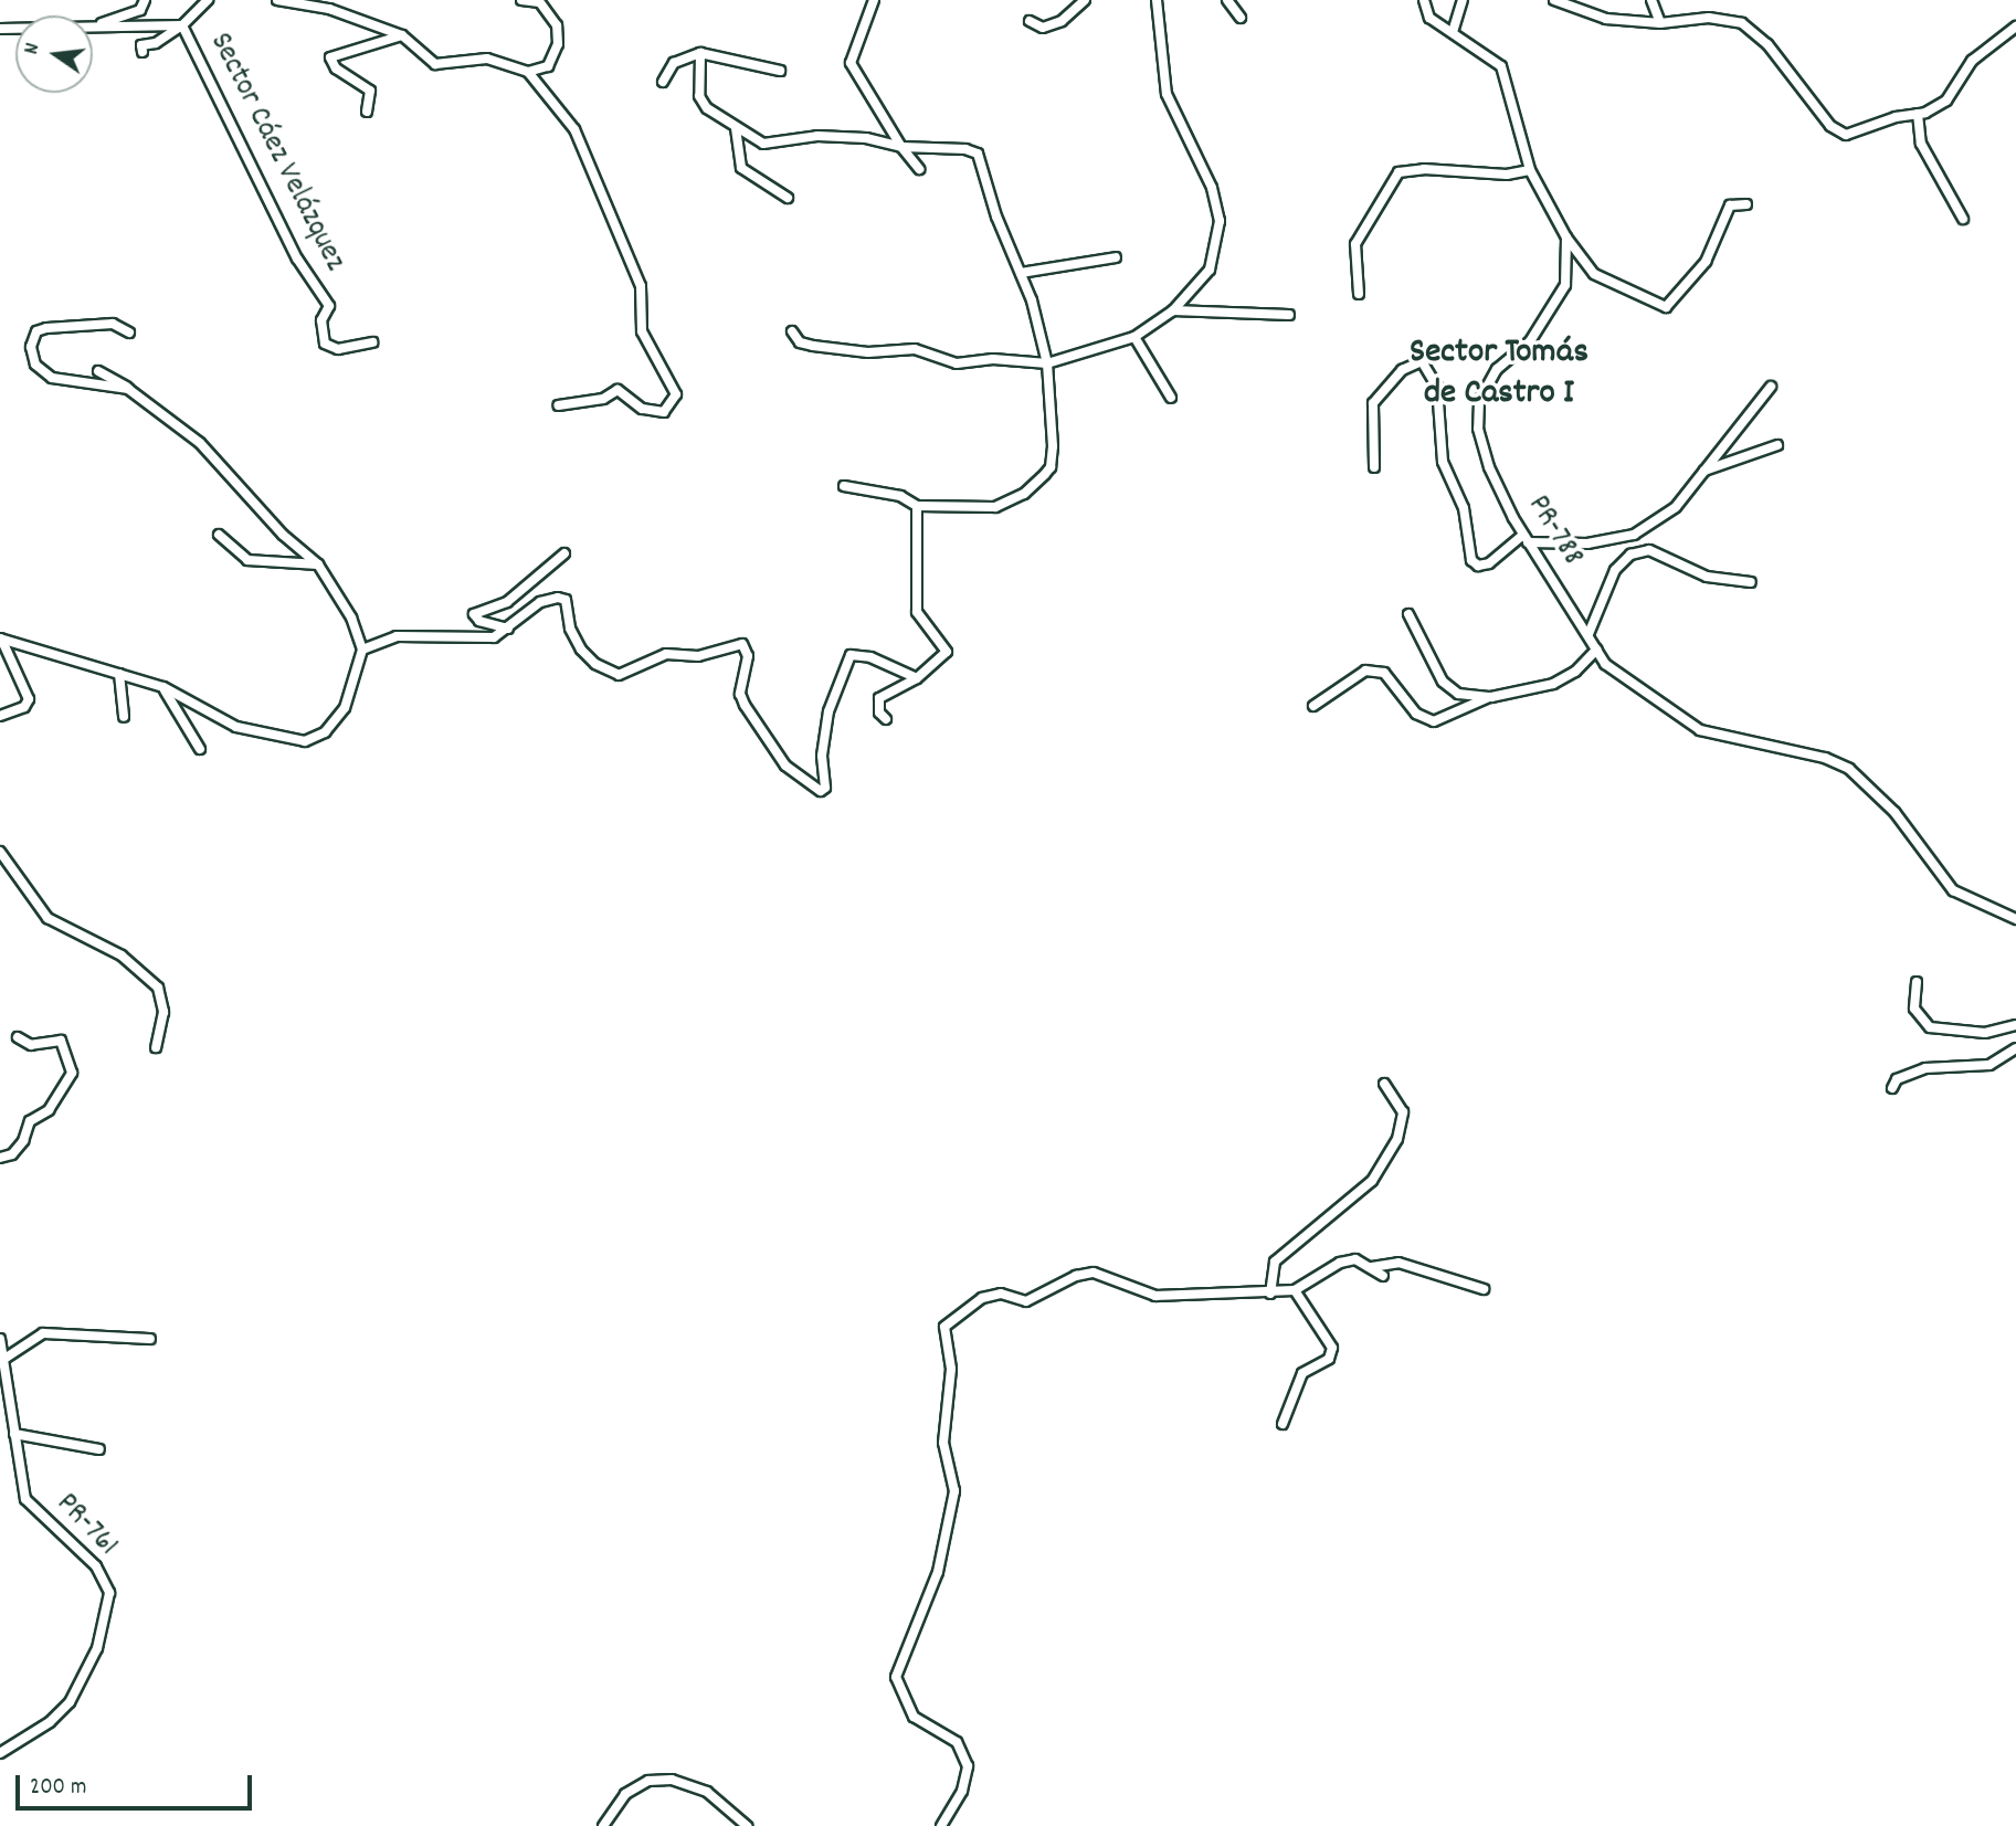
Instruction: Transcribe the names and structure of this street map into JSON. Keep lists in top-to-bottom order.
{
  "streets": {
    "street": ["Sector Cáez Velázquez", "PR-788", "PR-761"]
  },
  "districts": ["Sector Tomás de Castro I"],
  "scale_bar": "200 m",
  "north": "left"
}
